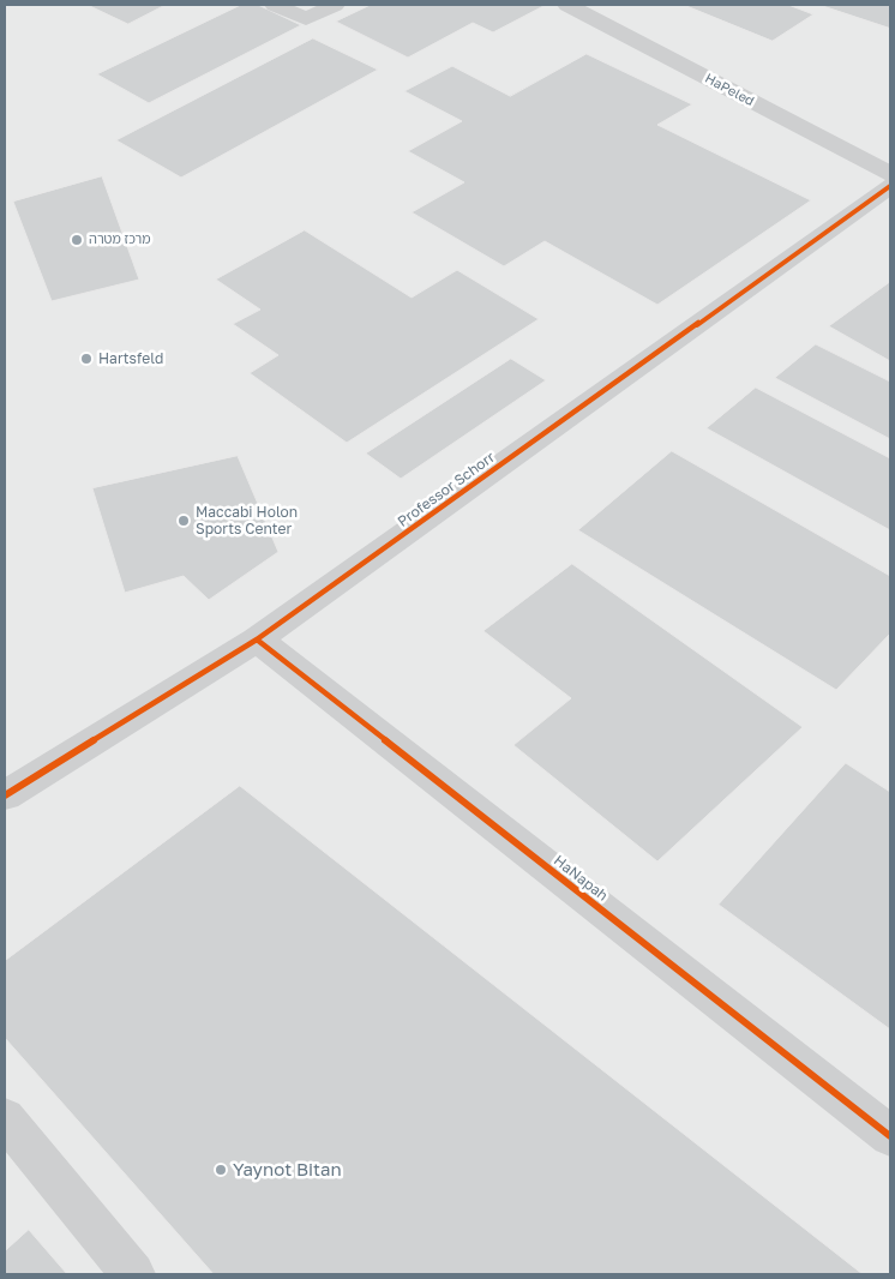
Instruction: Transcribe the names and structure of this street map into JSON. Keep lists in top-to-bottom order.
{
  "streets": {
    "street": ["HaPeled", "Professor Schorr", "HaNapah"]
  },
  "crossings": [
    ["Professor Schorr", "HaNapah"]
  ],
  "places": [
    "מרכז מטרה",
    "Hartsfeld",
    "Maccabi Holon Sports Center",
    "Yaynot Bitan"
  ]
}
